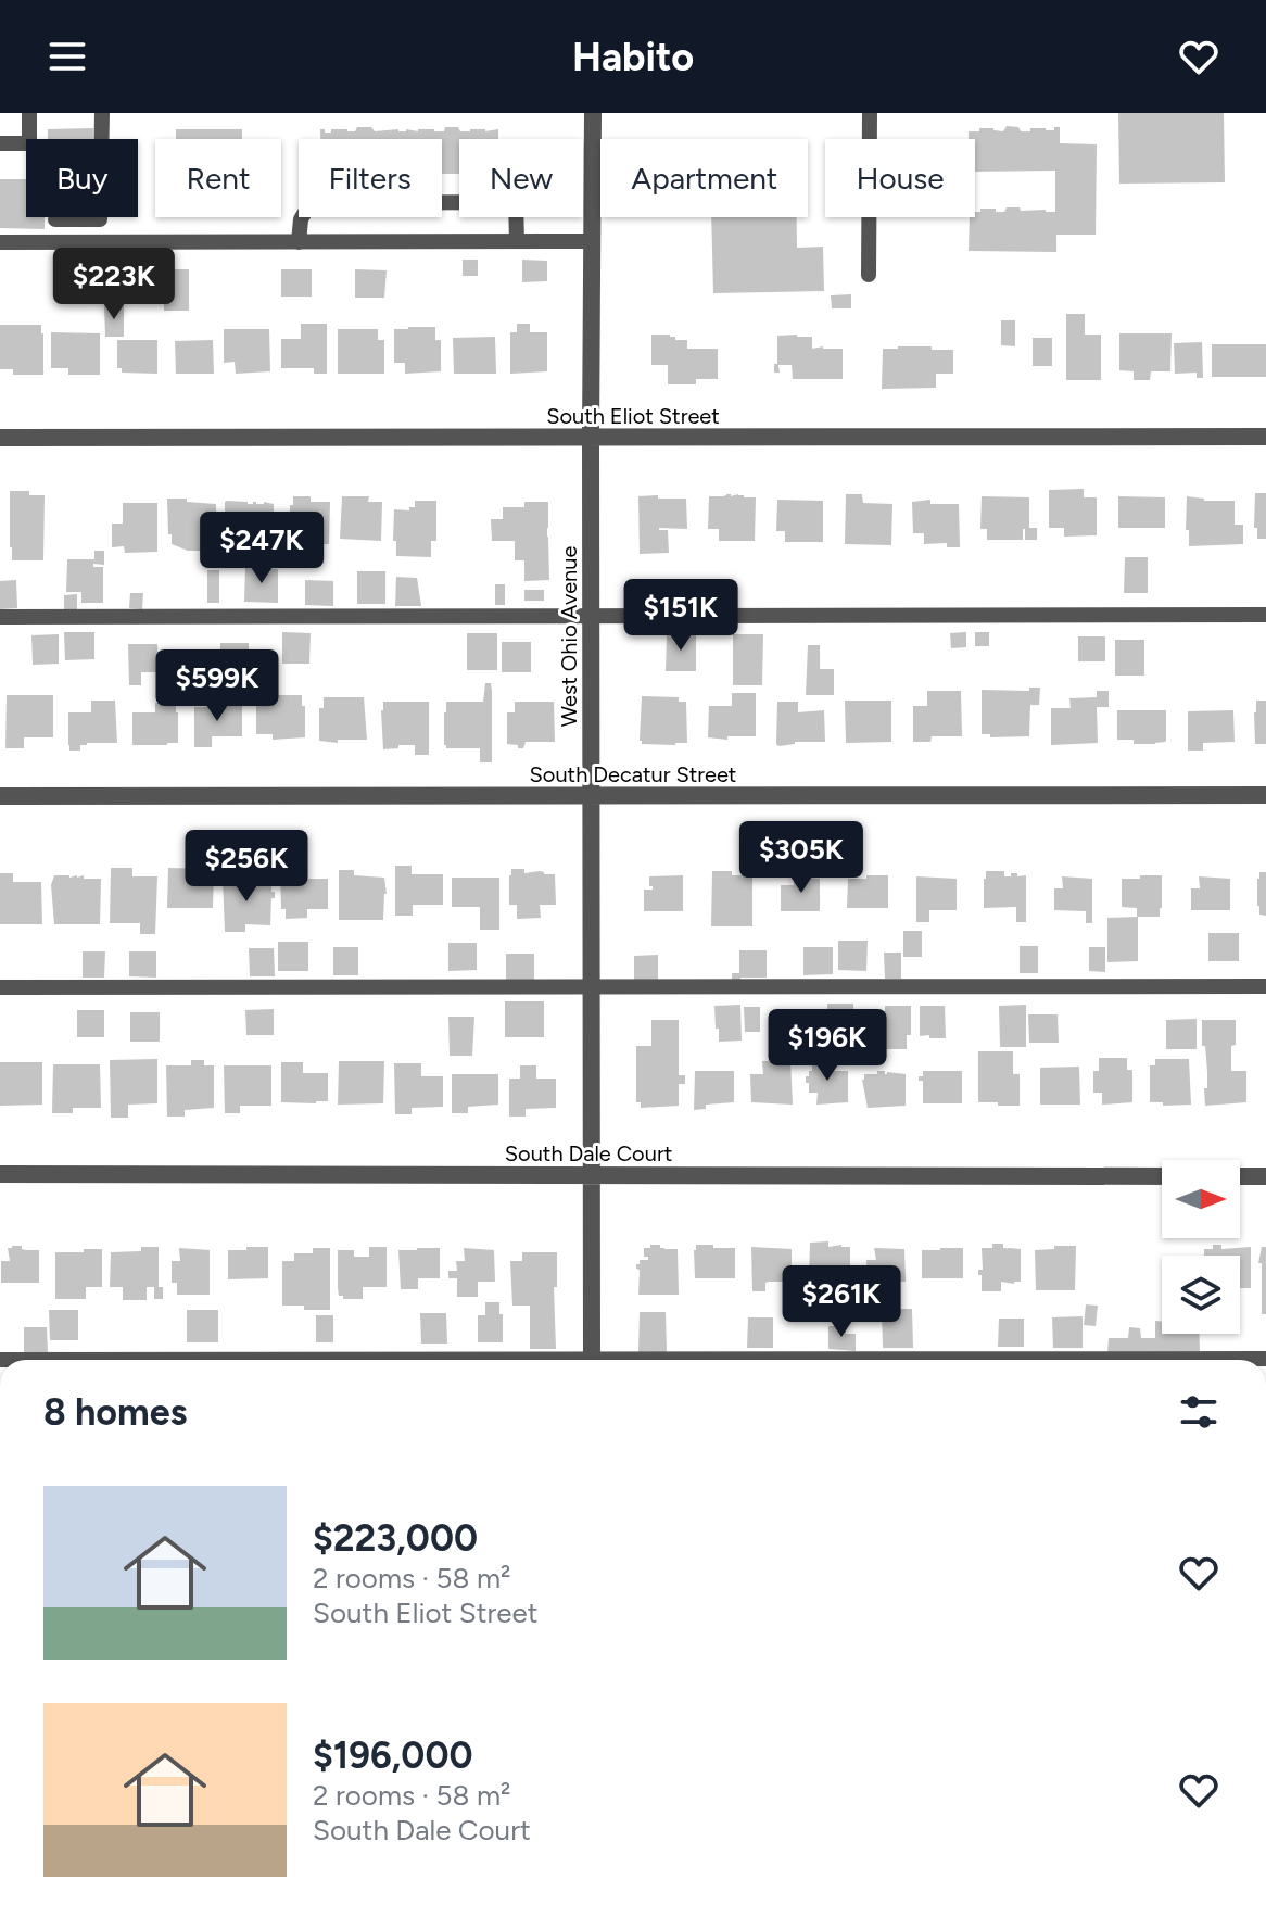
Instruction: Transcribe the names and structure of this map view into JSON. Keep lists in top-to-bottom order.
{
  "streets": {
    "street": [
      "South Eliot Street",
      "West Ohio Avenue",
      "South Decatur Street",
      "South Dale Court"
    ]
  },
  "crossings": [
    ["South Eliot Street", "West Ohio Avenue"],
    ["West Ohio Avenue", "South Decatur Street"],
    ["West Ohio Avenue", "South Dale Court"]
  ],
  "north": "right",
  "page": {
    "header": "Habito",
    "chip": [
      "Buy",
      "Rent",
      "Filters",
      "New",
      "Apartment",
      "House"
    ],
    "price": [
      "$223K",
      "$247K",
      "$151K",
      "$599K",
      "$305K",
      "$256K",
      "$196K",
      "$261K"
    ],
    "heading": "8 homes",
    "list": [
      {
        "name": "$223,000",
        "note": "2 rooms · 58 m² · South Eliot Street"
      },
      {
        "name": "$196,000",
        "note": "2 rooms · 58 m² · South Dale Court"
      }
    ]
  }
}
